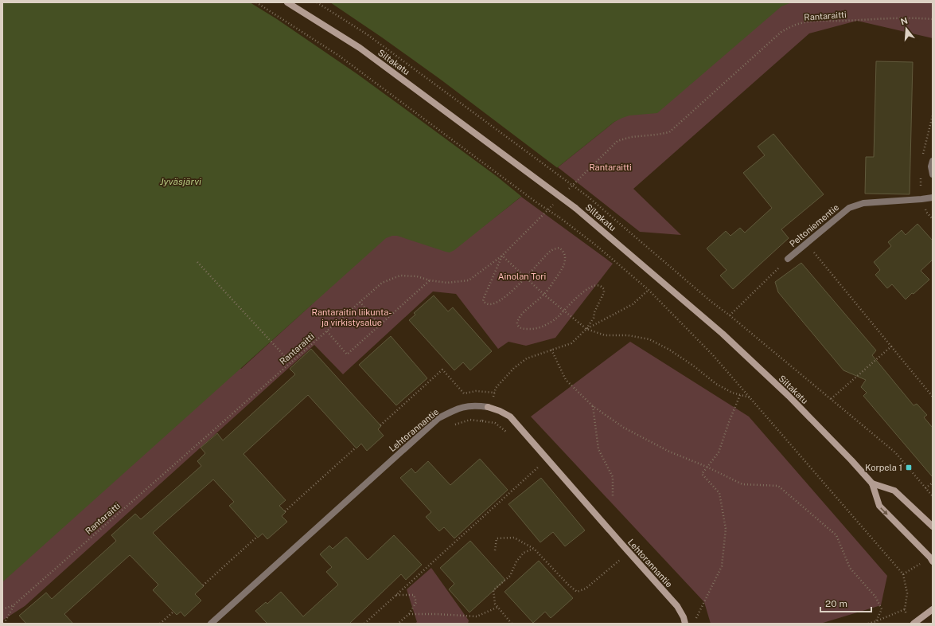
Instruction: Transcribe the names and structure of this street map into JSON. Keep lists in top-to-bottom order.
{
  "streets": {
    "main road": ["Siltakatu", "Lehtorannantie"],
    "street": ["Peltoniementie"],
    "path": ["Rantaraitti"]
  },
  "water": ["Jyväsjärvi"],
  "parks": ["Rantaraitti", "Ainolan Tori", "Rantaraitin liikunta- ja virkistysalue"],
  "places": {
    "transit": ["Korpela 1"]
  },
  "scale_bar": "20 m",
  "north": "top"
}
